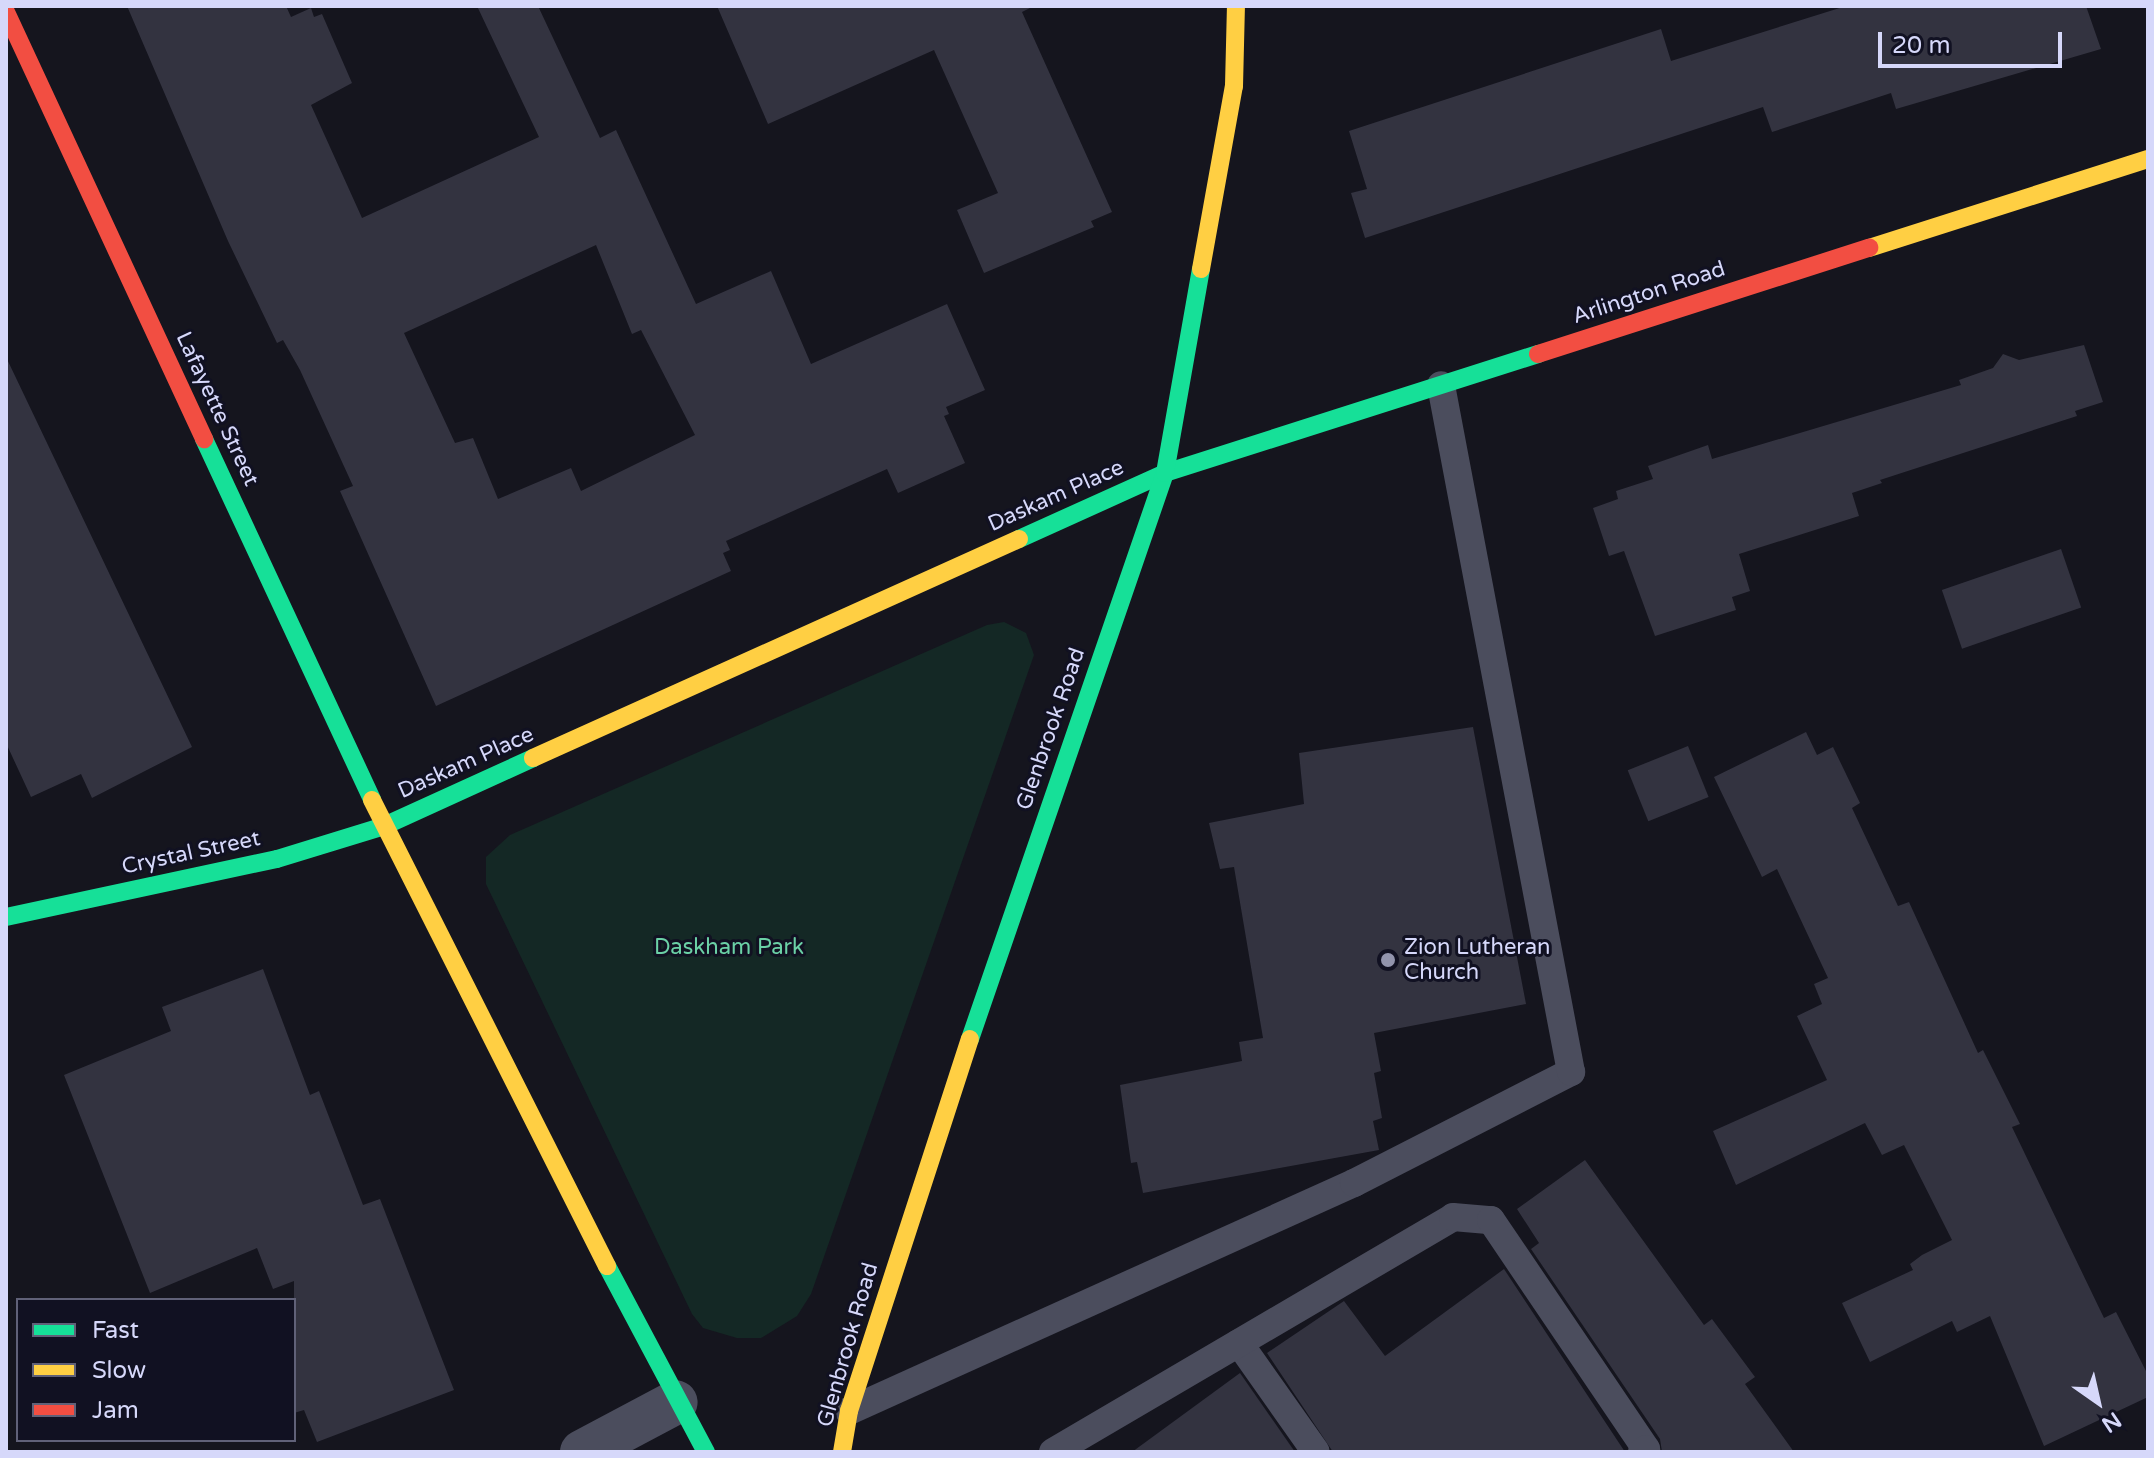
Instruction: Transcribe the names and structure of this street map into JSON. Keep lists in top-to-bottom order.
{
  "streets": {
    "street": [
      "Arlington Road",
      "Lafayette Street",
      "Daskam Place",
      "Glenbrook Road",
      "Crystal Street"
    ]
  },
  "crossings": [
    ["Arlington Road", "Daskam Place"],
    ["Arlington Road", "Glenbrook Road"],
    ["Lafayette Street", "Daskam Place"],
    ["Lafayette Street", "Crystal Street"],
    ["Daskam Place", "Glenbrook Road"],
    ["Daskam Place", "Crystal Street"]
  ],
  "parks": ["Daskham Park"],
  "places": ["Zion Lutheran Church"],
  "legend": ["Fast", "Slow", "Jam"],
  "scale_bar": "20 m",
  "north": "bottom right"
}
